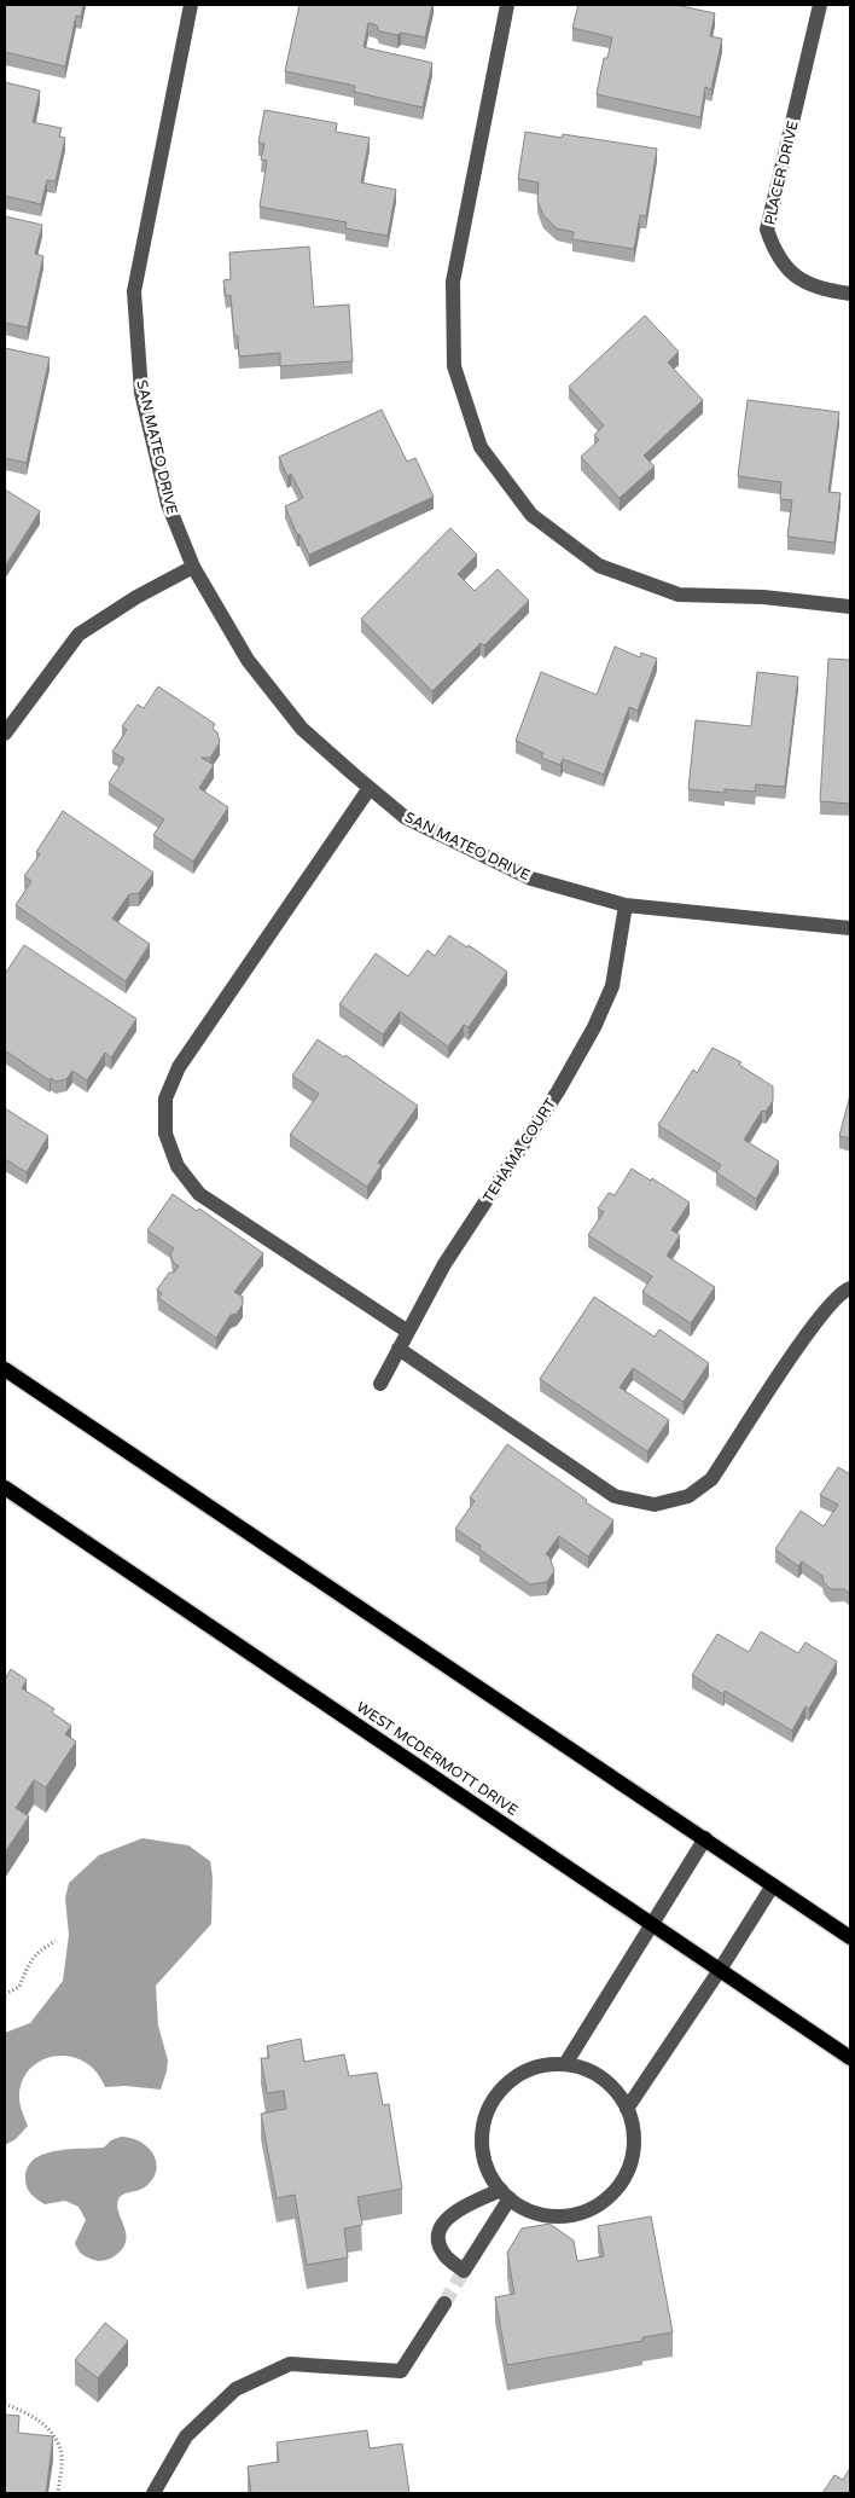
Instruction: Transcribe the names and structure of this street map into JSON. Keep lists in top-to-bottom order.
{
  "streets": {
    "main road": ["WEST MCDERMOTT DRIVE"],
    "street": ["PLACER DRIVE", "SAN MATEO DRIVE", "TEHAMA COURT"]
  },
  "crossings": [
    ["SAN MATEO DRIVE", "TEHAMA COURT"]
  ]
}
